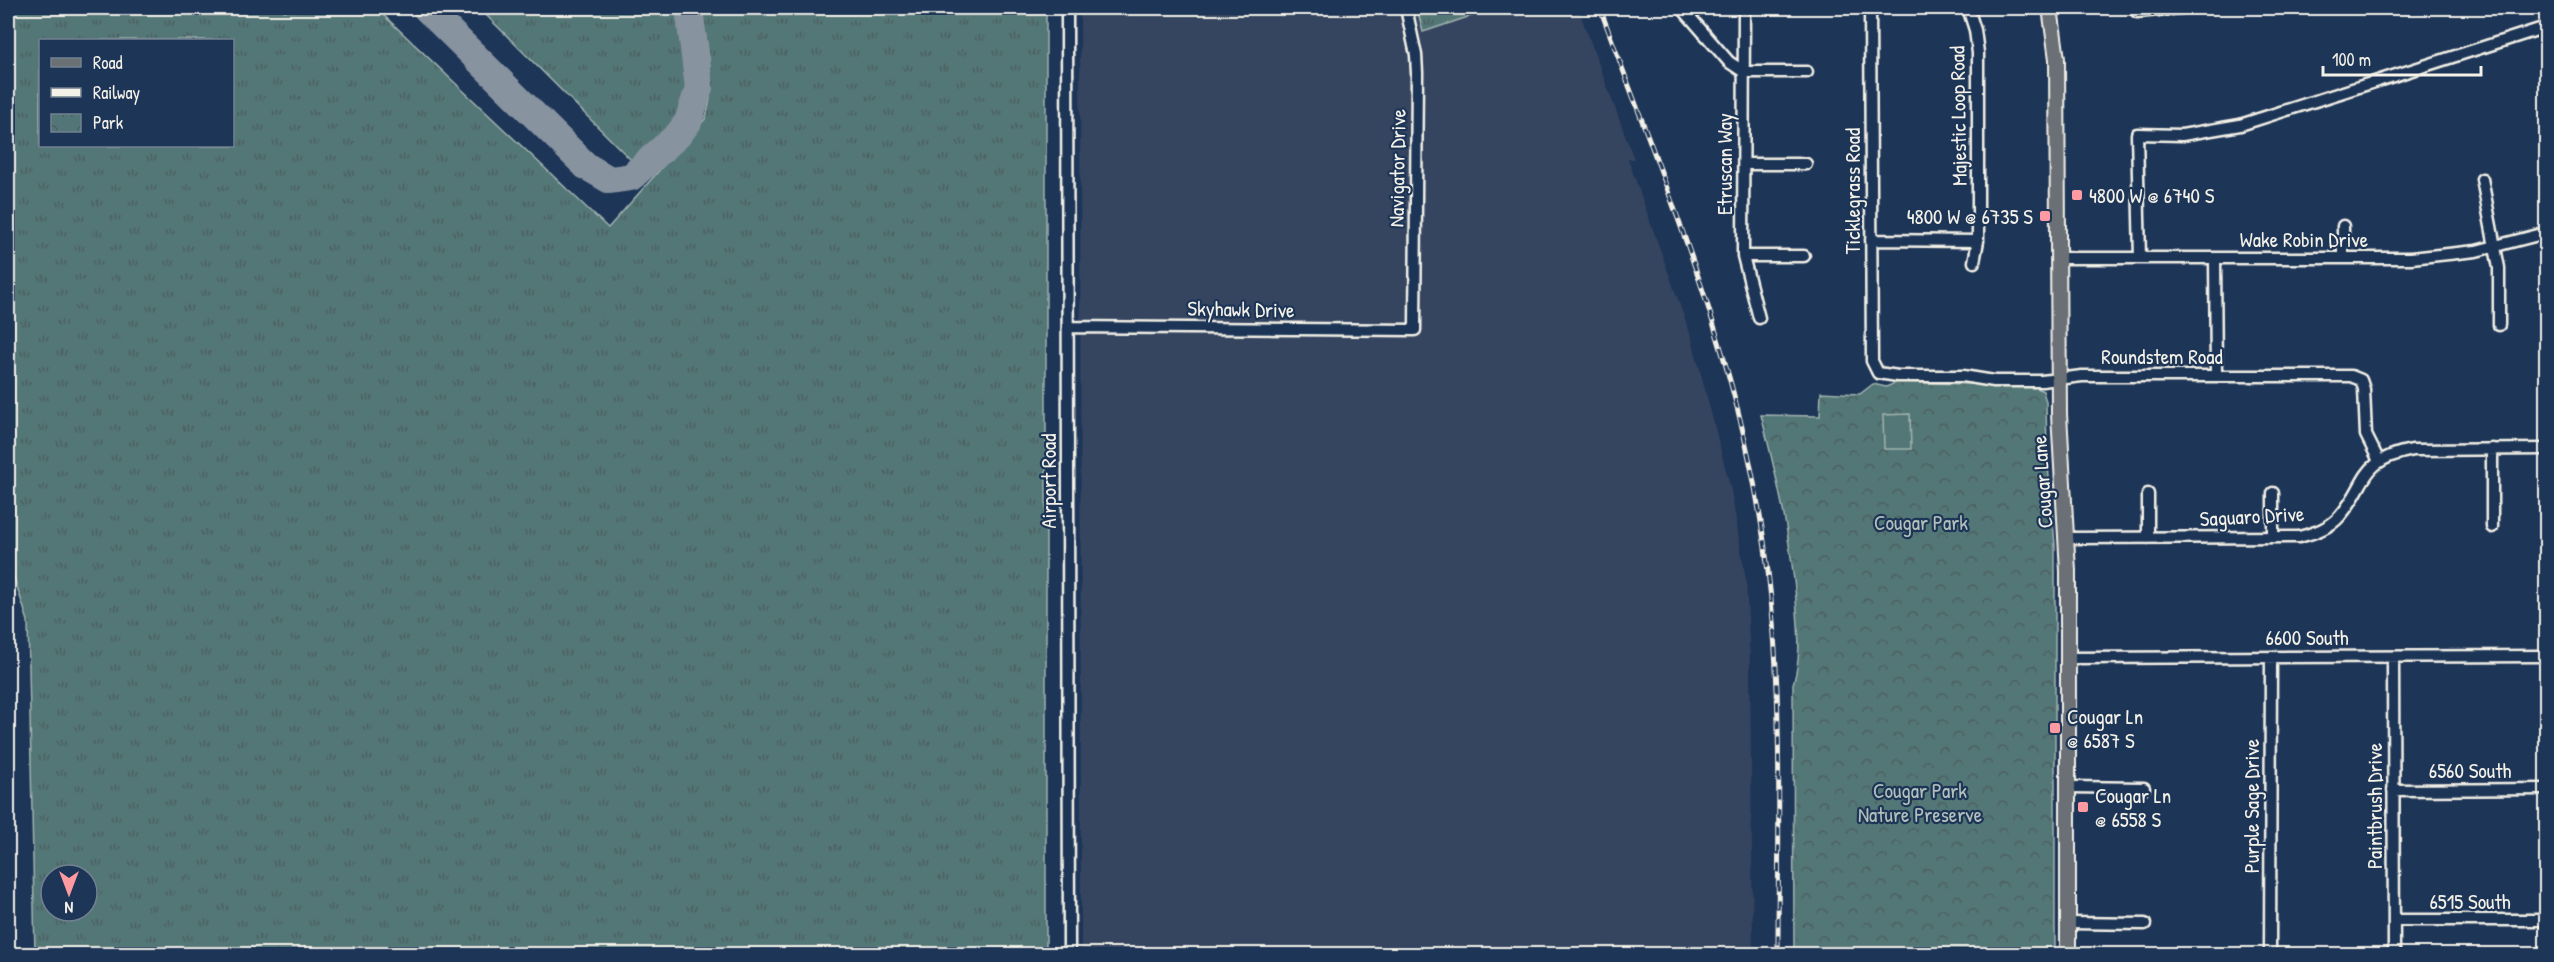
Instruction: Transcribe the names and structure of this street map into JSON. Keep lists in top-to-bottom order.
{
  "streets": {
    "main road": ["Cougar Lane"],
    "street": [
      "Majestic Loop Road",
      "Etruscan Way",
      "Navigator Drive",
      "Ticklegrass Road",
      "Wake Robin Drive",
      "Skyhawk Drive",
      "Roundstem Road",
      "Airport Road",
      "Saguaro Drive",
      "6600 South",
      "6560 South",
      "Purple Sage Drive",
      "Paintbrush Drive",
      "6515 South"
    ]
  },
  "crossings": [
    ["Navigator Drive", "Skyhawk Drive"],
    ["Ticklegrass Road", "Roundstem Road"],
    ["Wake Robin Drive", "Cougar Lane"],
    ["Skyhawk Drive", "Airport Road"],
    ["Roundstem Road", "Cougar Lane"],
    ["Roundstem Road", "Saguaro Drive"],
    ["Cougar Lane", "Saguaro Drive"],
    ["Cougar Lane", "6600 South"],
    ["6600 South", "Purple Sage Drive"],
    ["6600 South", "Paintbrush Drive"],
    ["6560 South", "Paintbrush Drive"],
    ["Paintbrush Drive", "6515 South"]
  ],
  "parks": ["Cougar Park", "Cougar Park Nature Preserve"],
  "places": {
    "transit": [
      "4800 W @ 6740 S",
      "4800 W @ 6735 S",
      "Cougar Ln @ 6587 S",
      "Cougar Ln @ 6558 S"
    ]
  },
  "legend": ["Road", "Railway", "Park"],
  "scale_bar": "100 m",
  "north": "bottom"
}
